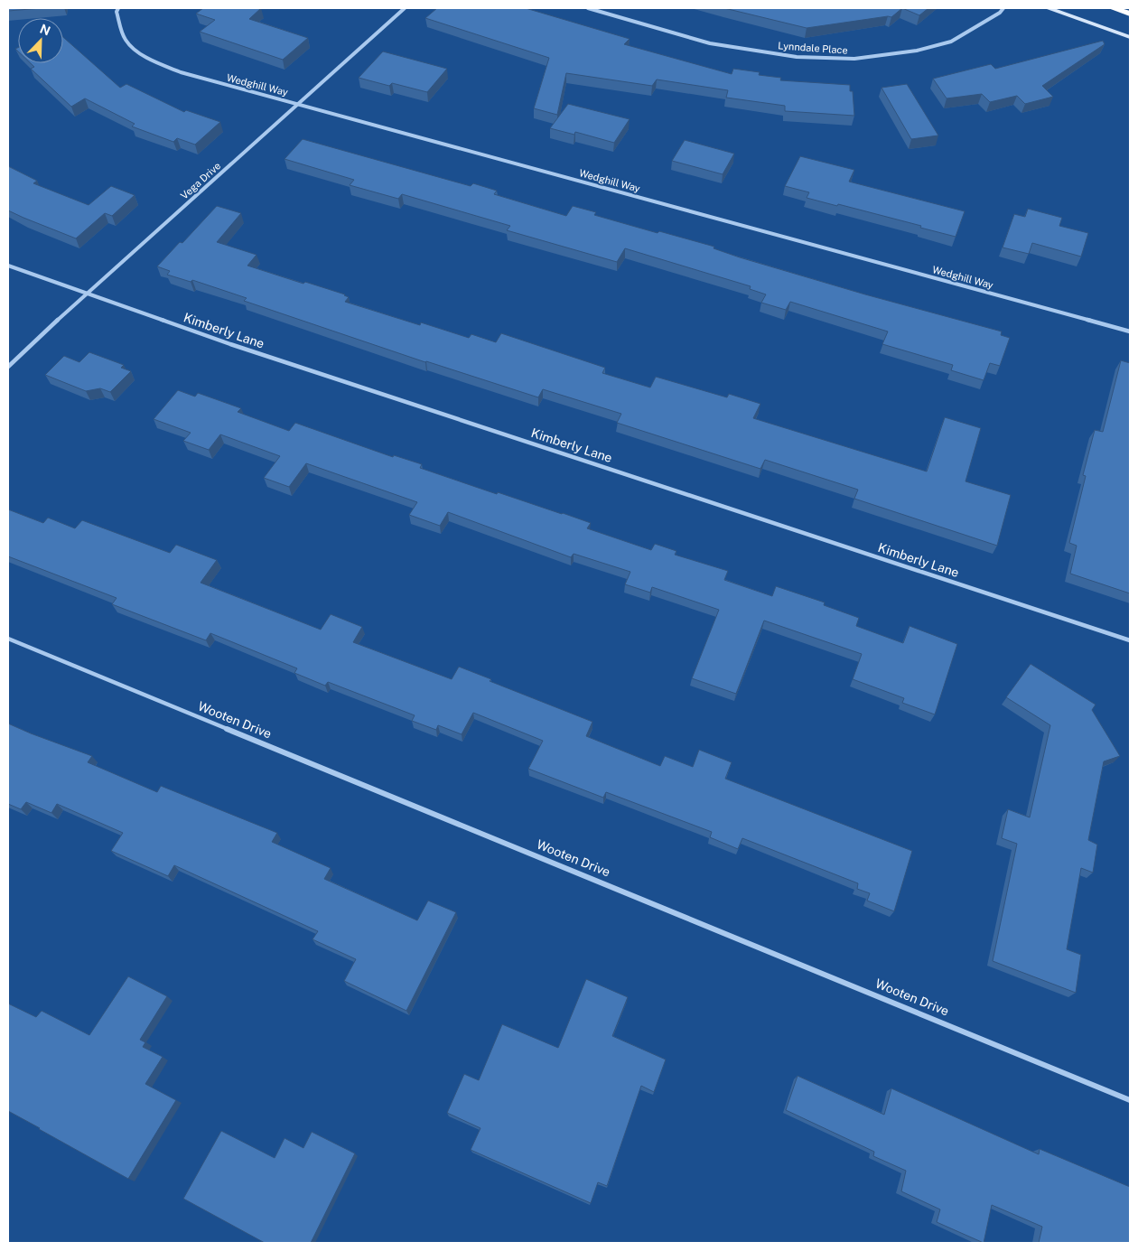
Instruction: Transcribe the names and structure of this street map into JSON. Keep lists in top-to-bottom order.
{
  "streets": {
    "street": [
      "Lynndale Place",
      "Wedghill Way",
      "Vega Drive",
      "Kimberly Lane",
      "Wooten Drive"
    ]
  },
  "crossings": [
    ["Wedghill Way", "Vega Drive"],
    ["Vega Drive", "Kimberly Lane"]
  ],
  "north": "top right"
}
